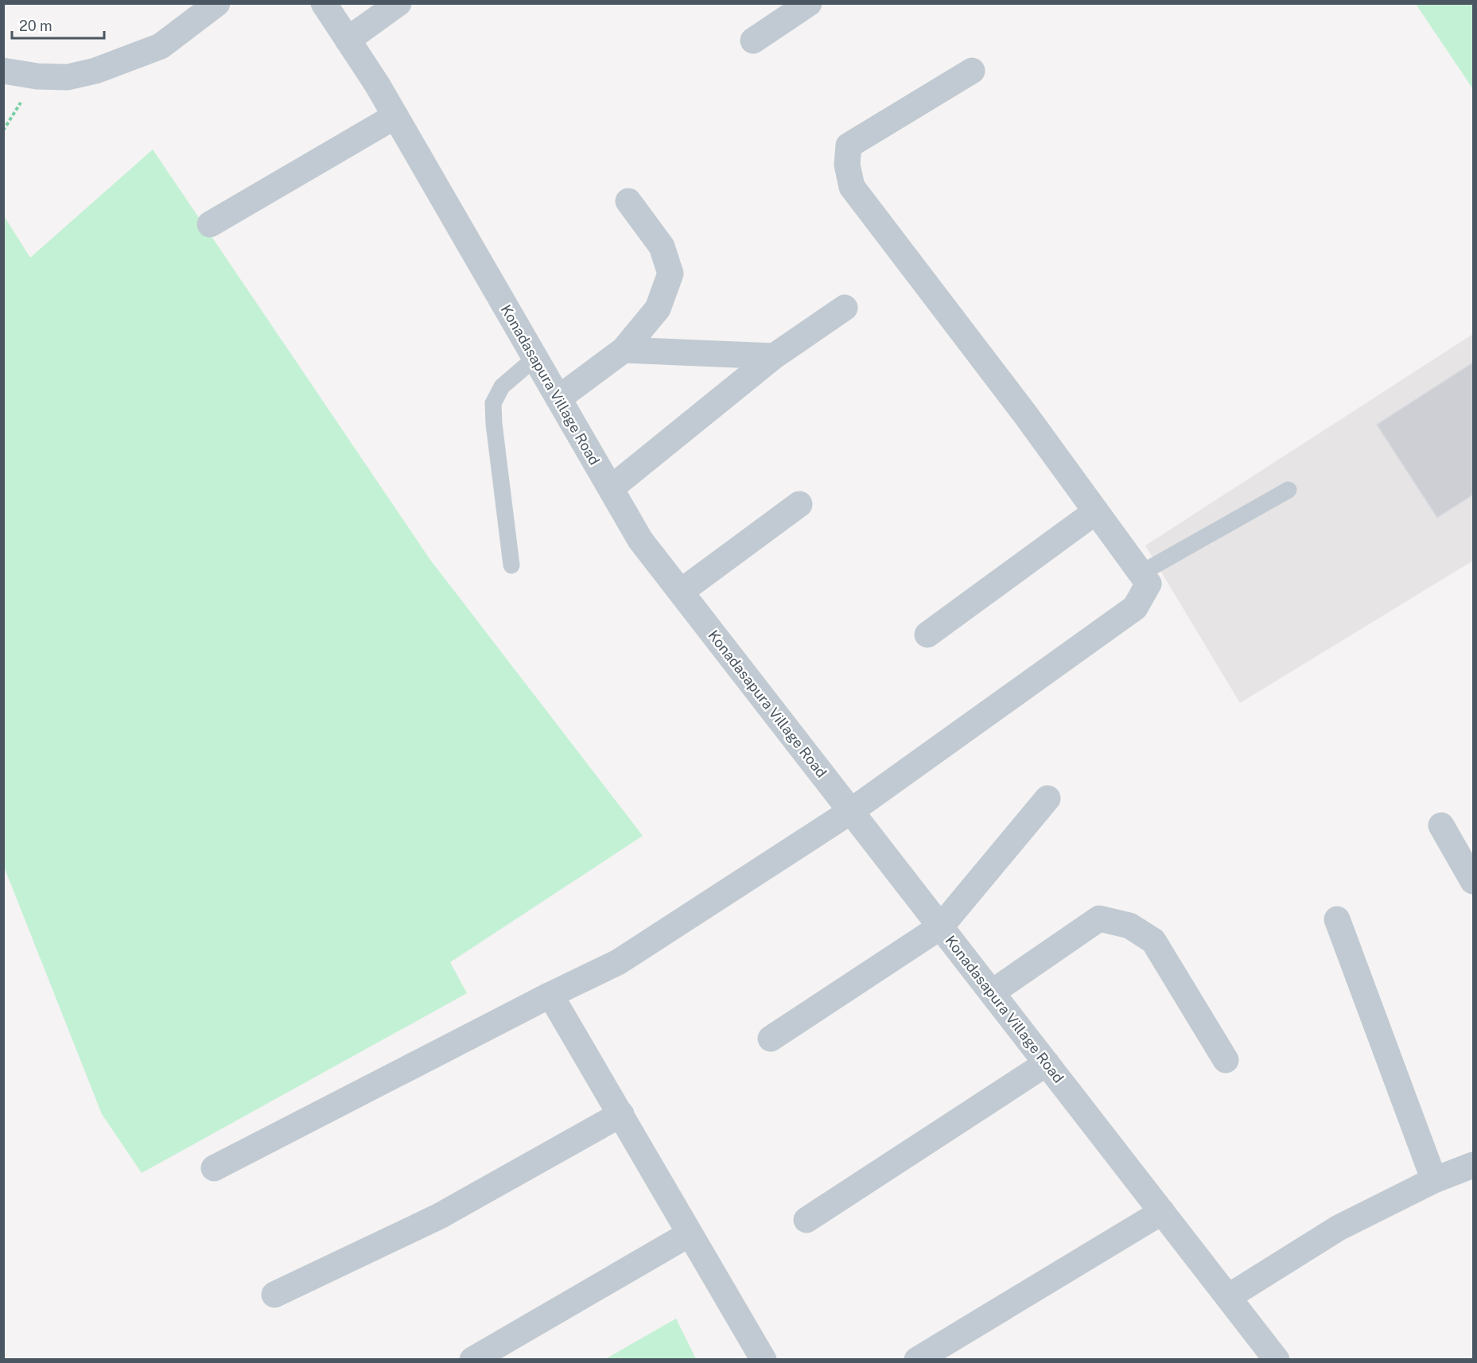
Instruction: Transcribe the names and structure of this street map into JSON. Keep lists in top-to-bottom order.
{
  "streets": {
    "street": ["Konadasapura Village Road"]
  },
  "scale_bar": "20 m"
}
